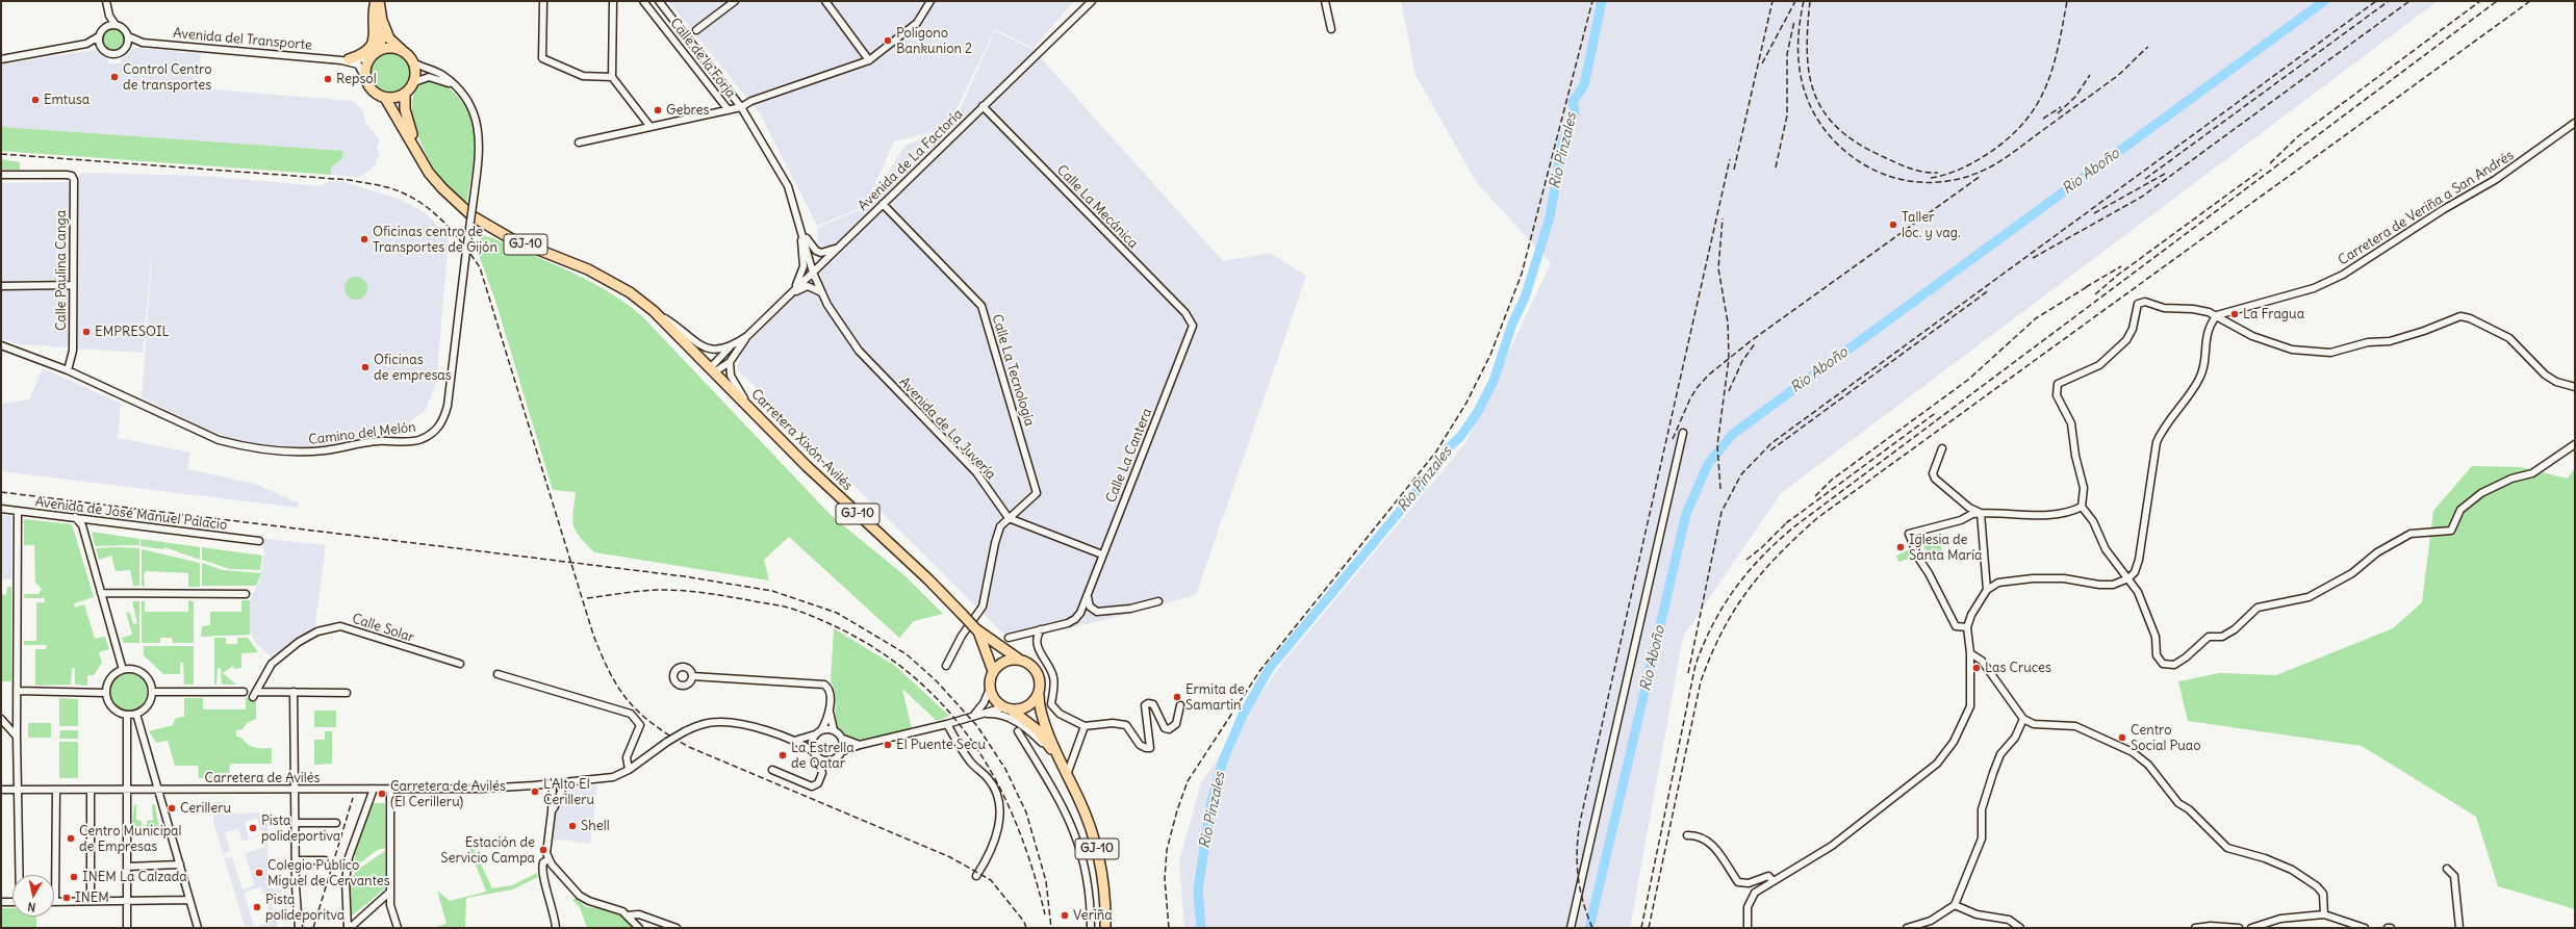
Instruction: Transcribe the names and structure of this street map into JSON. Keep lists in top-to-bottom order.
{
  "streets": {
    "highway": ["GJ-10", "Carretera Xixón-Avilés"],
    "street": [
      "Avenida del Transporte",
      "Calle de la Forja",
      "Avenida de La Factoría",
      "Calle La Mecánica",
      "Carretera de Veriña a San Andrés",
      "Calle Paulina Canga",
      "Calle La Tecnología",
      "Avenida de La Juvería",
      "Camino del Melón",
      "Calle La Cantera",
      "Avenida de José Manuel Palacio",
      "Calle Solar",
      "Carretera de Avilés"
    ]
  },
  "crossings": [
    ["Avenida de La Factoría", "Calle La Mecánica"],
    ["Avenida de La Factoría", "Calle La Tecnología"],
    ["Avenida de La Factoría", "Avenida de La Juvería"],
    ["Avenida de La Factoría", "Carretera Xixón-Avilés"],
    ["Calle La Mecánica", "Calle La Cantera"],
    ["GJ-10", "Camino del Melón"],
    ["GJ-10", "Carretera Xixón-Avilés"],
    ["Calle Paulina Canga", "Camino del Melón"],
    ["Calle La Tecnología", "Avenida de La Juvería"],
    ["Camino del Melón", "Carretera Xixón-Avilés"]
  ],
  "water": ["Rio Pinzales", "Rio Aboño"],
  "places": [
    "Poligono Bankunion 2",
    "Control Centro de transportes",
    "Repsol",
    "Emtusa",
    "Gebres",
    "Taller loc. y vag.",
    "Oficinas centro de Transportes de Gijón",
    "La Fragua",
    "EMPRESOIL",
    "Oficinas de empresas",
    "Iglesia de Santa María",
    "Las Cruces",
    "Ermita de Samartin",
    "Centro Social Puao",
    "El Puente Secu",
    "La Estrella de Qatar",
    "L'Alto El Cerilleru",
    "Carretera de Avilés (El Cerilleru)",
    "Cerilleru",
    "Shell",
    "Pista polideportiva",
    "Centro Municipal de Empresas",
    "Estación de Servicio Campa",
    "Colegio Público Miguel de Cervantes",
    "INEM La Calzada",
    "INEM",
    "Pista polideporitva",
    "Veriña"
  ],
  "north": "bottom"
}
